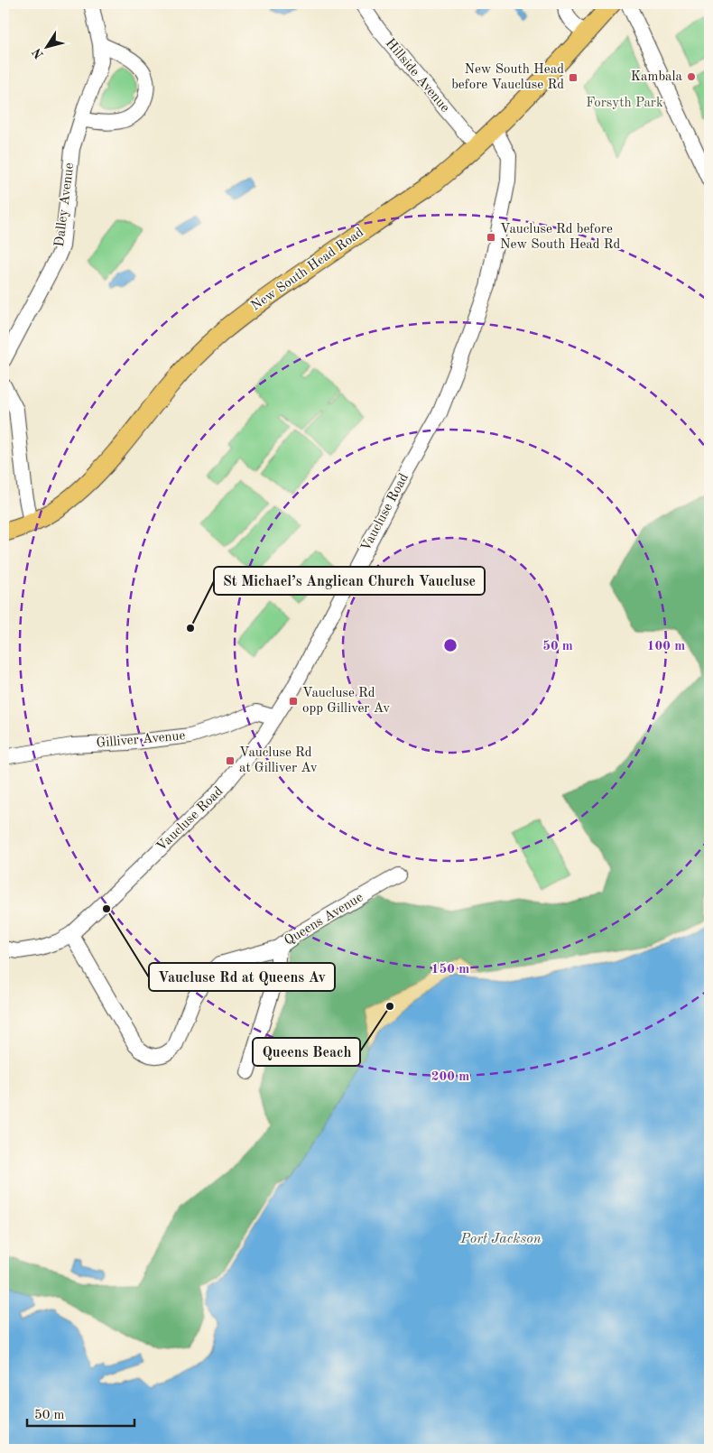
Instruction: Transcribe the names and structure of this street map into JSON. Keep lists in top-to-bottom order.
{
  "streets": {
    "main road": ["New South Head Road"],
    "street": [
      "Hillside Avenue",
      "Dalley Avenue",
      "Vaucluse Road",
      "Gilliver Avenue",
      "Queens Avenue"
    ]
  },
  "crossings": [
    ["Hillside Avenue", "New South Head Road"],
    ["New South Head Road", "Vaucluse Road"],
    ["Vaucluse Road", "Gilliver Avenue"],
    ["Vaucluse Road", "Queens Avenue"]
  ],
  "water": ["Port Jackson"],
  "parks": ["Forsyth Park"],
  "places": {
    "other": [
      "Kambala",
      "St Michael’s Anglican Church Vaucluse",
      "Vaucluse Rd at Queens Av",
      "Queens Beach"
    ],
    "transit": [
      "New South Head before Vaucluse Rd",
      "Vaucluse Rd before New South Head Rd",
      "Vaucluse Rd opp Gilliver Av",
      "Vaucluse Rd at Gilliver Av"
    ]
  },
  "scale_bar": "50 m",
  "north": "bottom left",
  "rings": [
    "50 m",
    "100 m",
    "150 m",
    "200 m"
  ]
}
